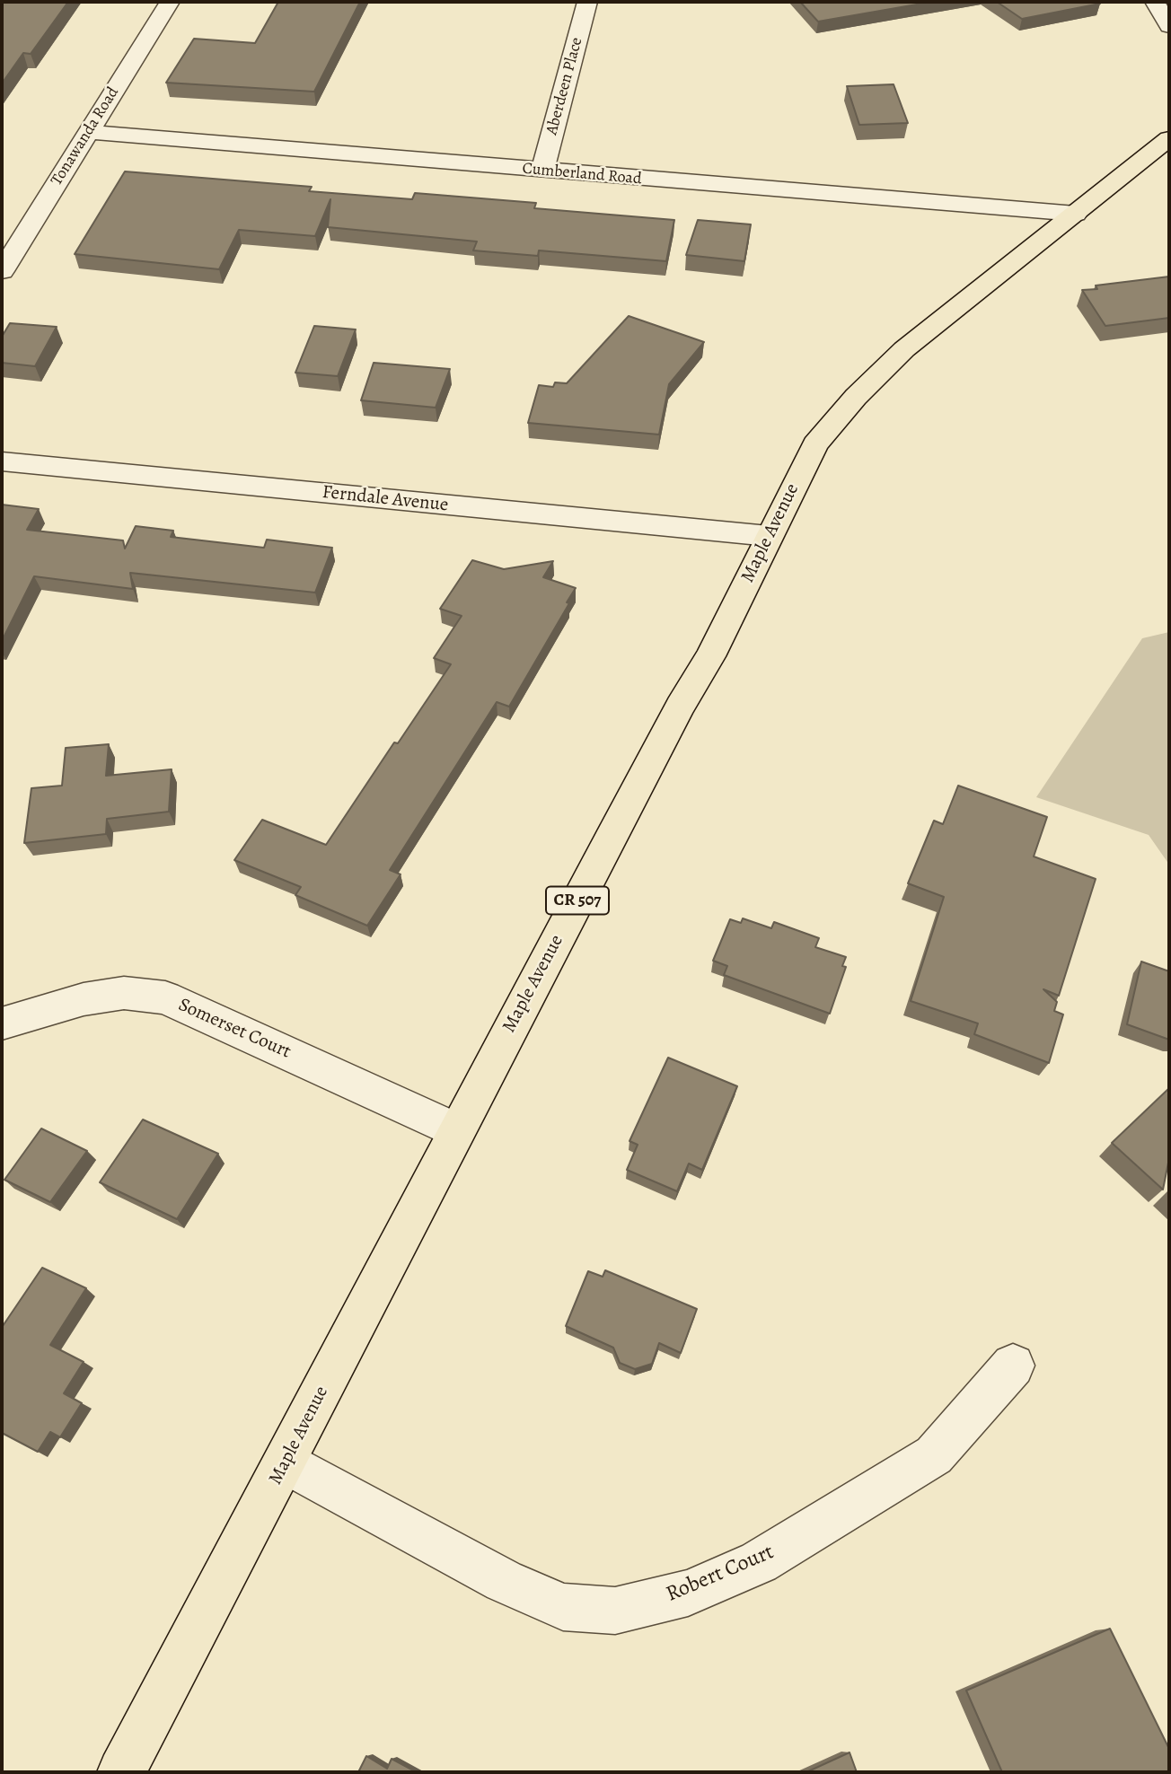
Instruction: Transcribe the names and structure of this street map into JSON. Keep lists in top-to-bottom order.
{
  "streets": {
    "main road": ["Maple Avenue", "CR 507"],
    "street": [
      "Aberdeen Place",
      "Tonawanda Road",
      "Cumberland Road",
      "Ferndale Avenue",
      "Somerset Court",
      "Robert Court"
    ]
  },
  "crossings": [
    ["Aberdeen Place", "Cumberland Road"],
    ["Tonawanda Road", "Cumberland Road"],
    ["Cumberland Road", "Maple Avenue"],
    ["Ferndale Avenue", "Maple Avenue"],
    ["Maple Avenue", "Somerset Court"],
    ["Maple Avenue", "Robert Court"]
  ]
}
